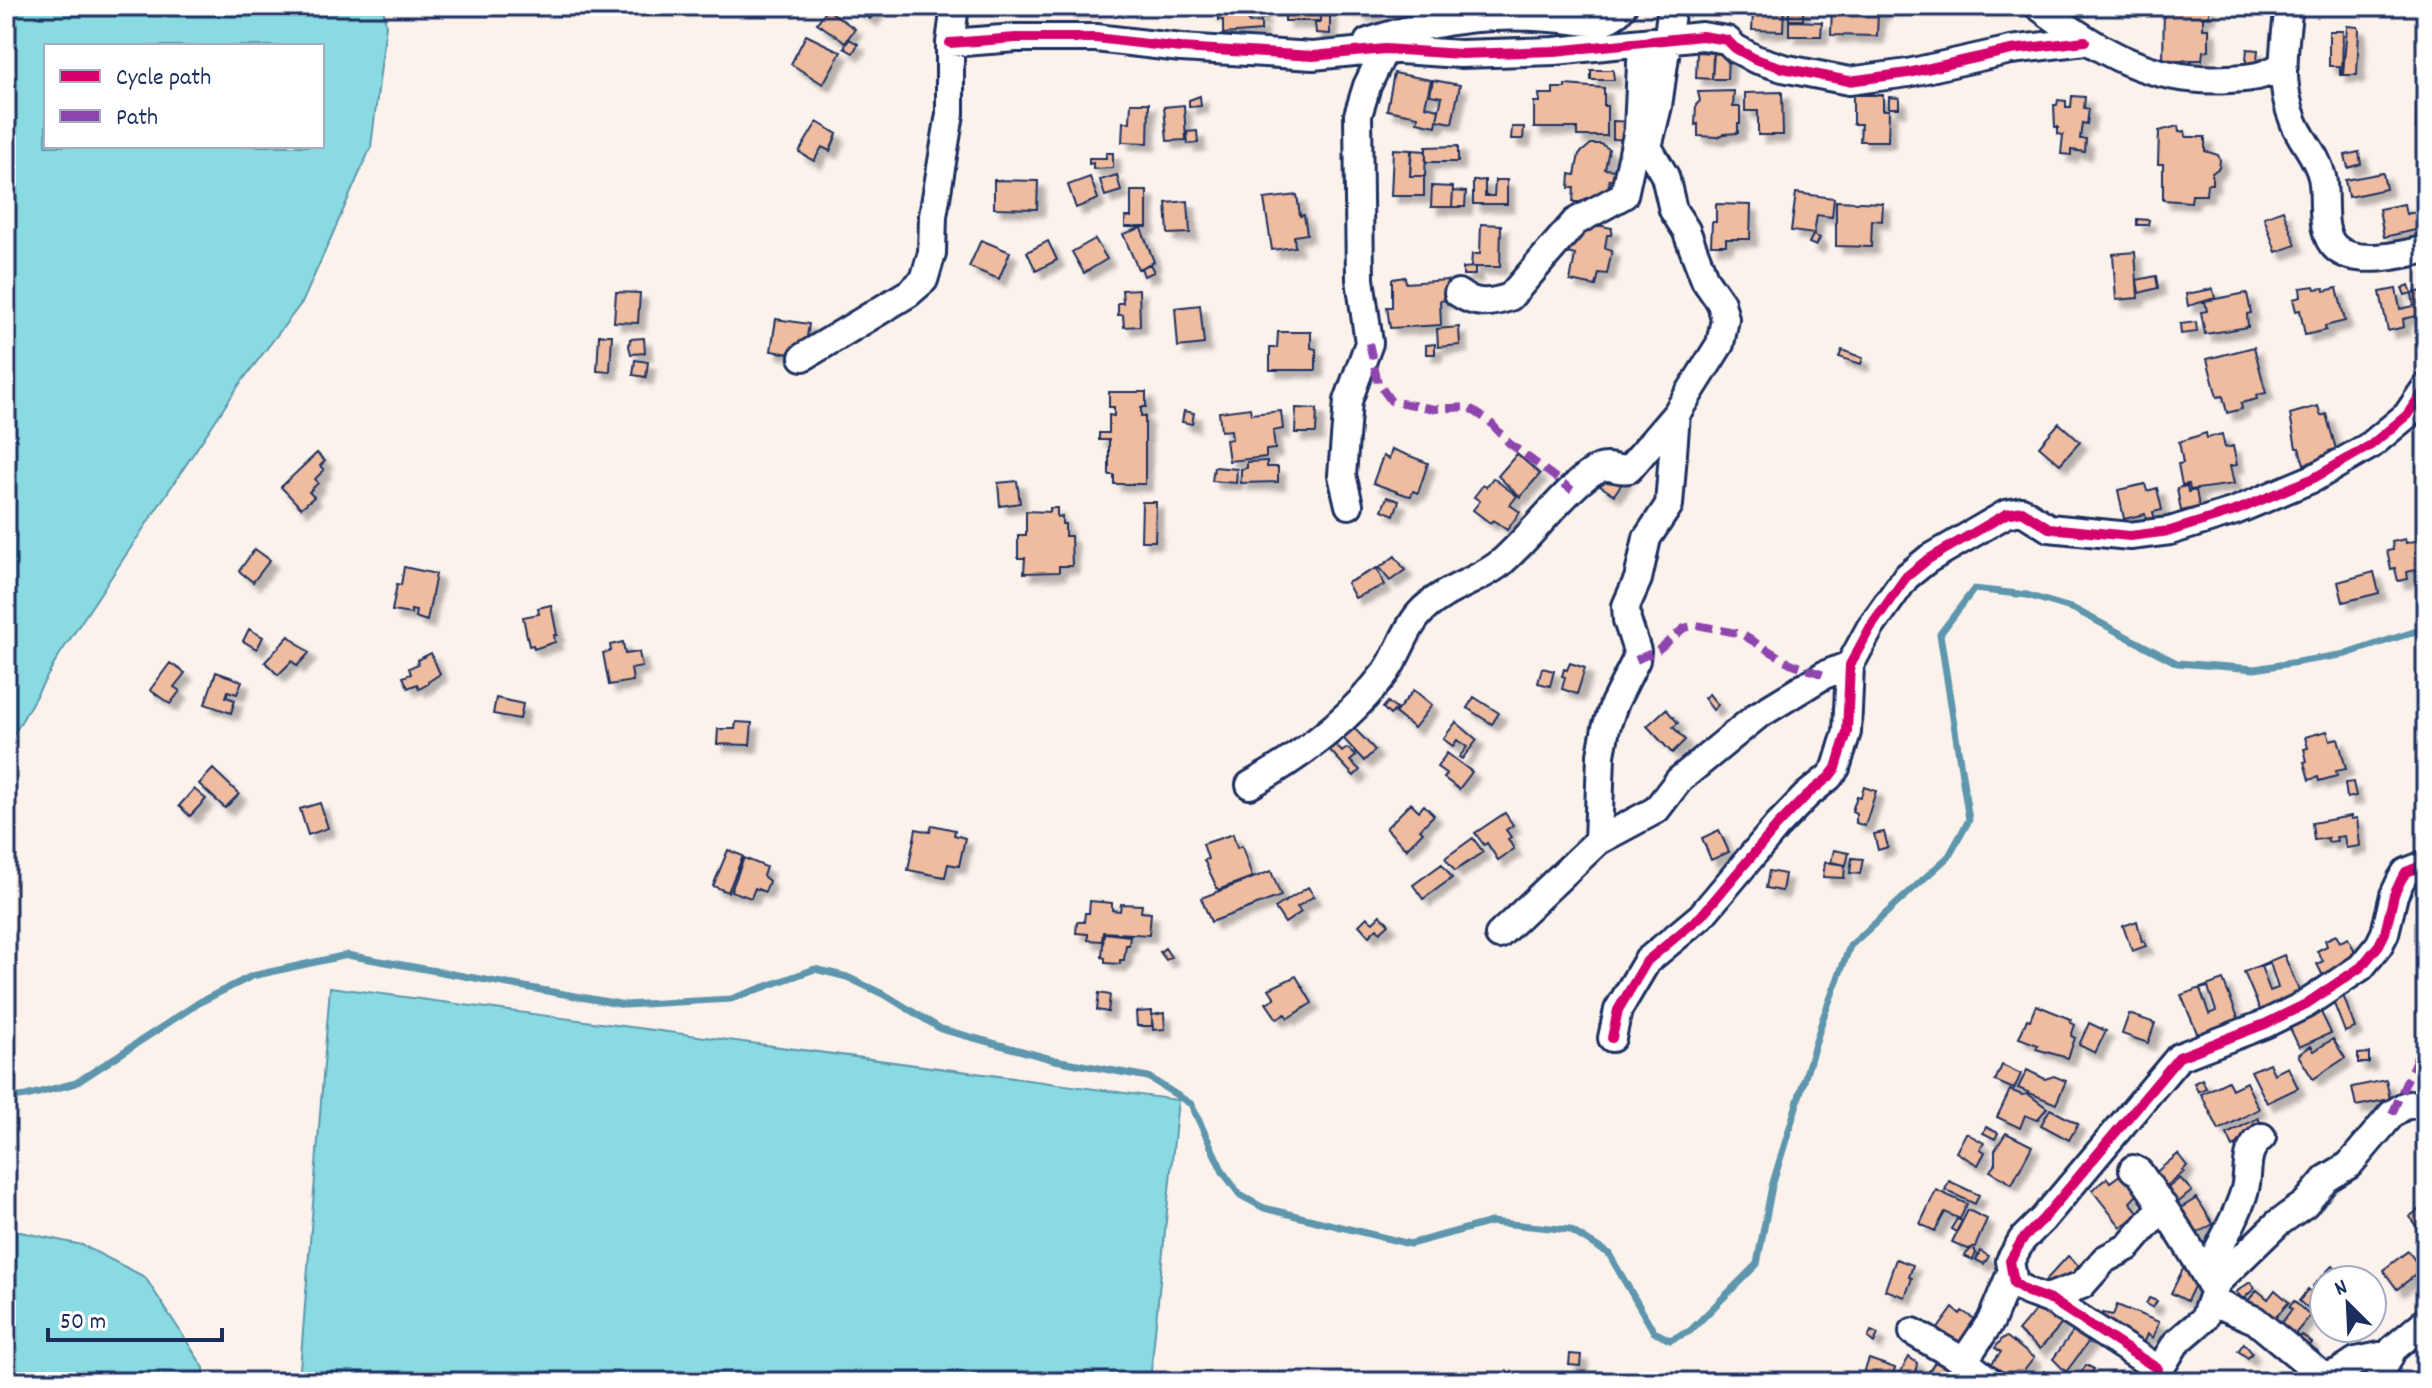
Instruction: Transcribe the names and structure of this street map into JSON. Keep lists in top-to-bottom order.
{
  "legend": ["Cycle path", "Path"],
  "scale_bar": "50 m",
  "north": "top left"
}
